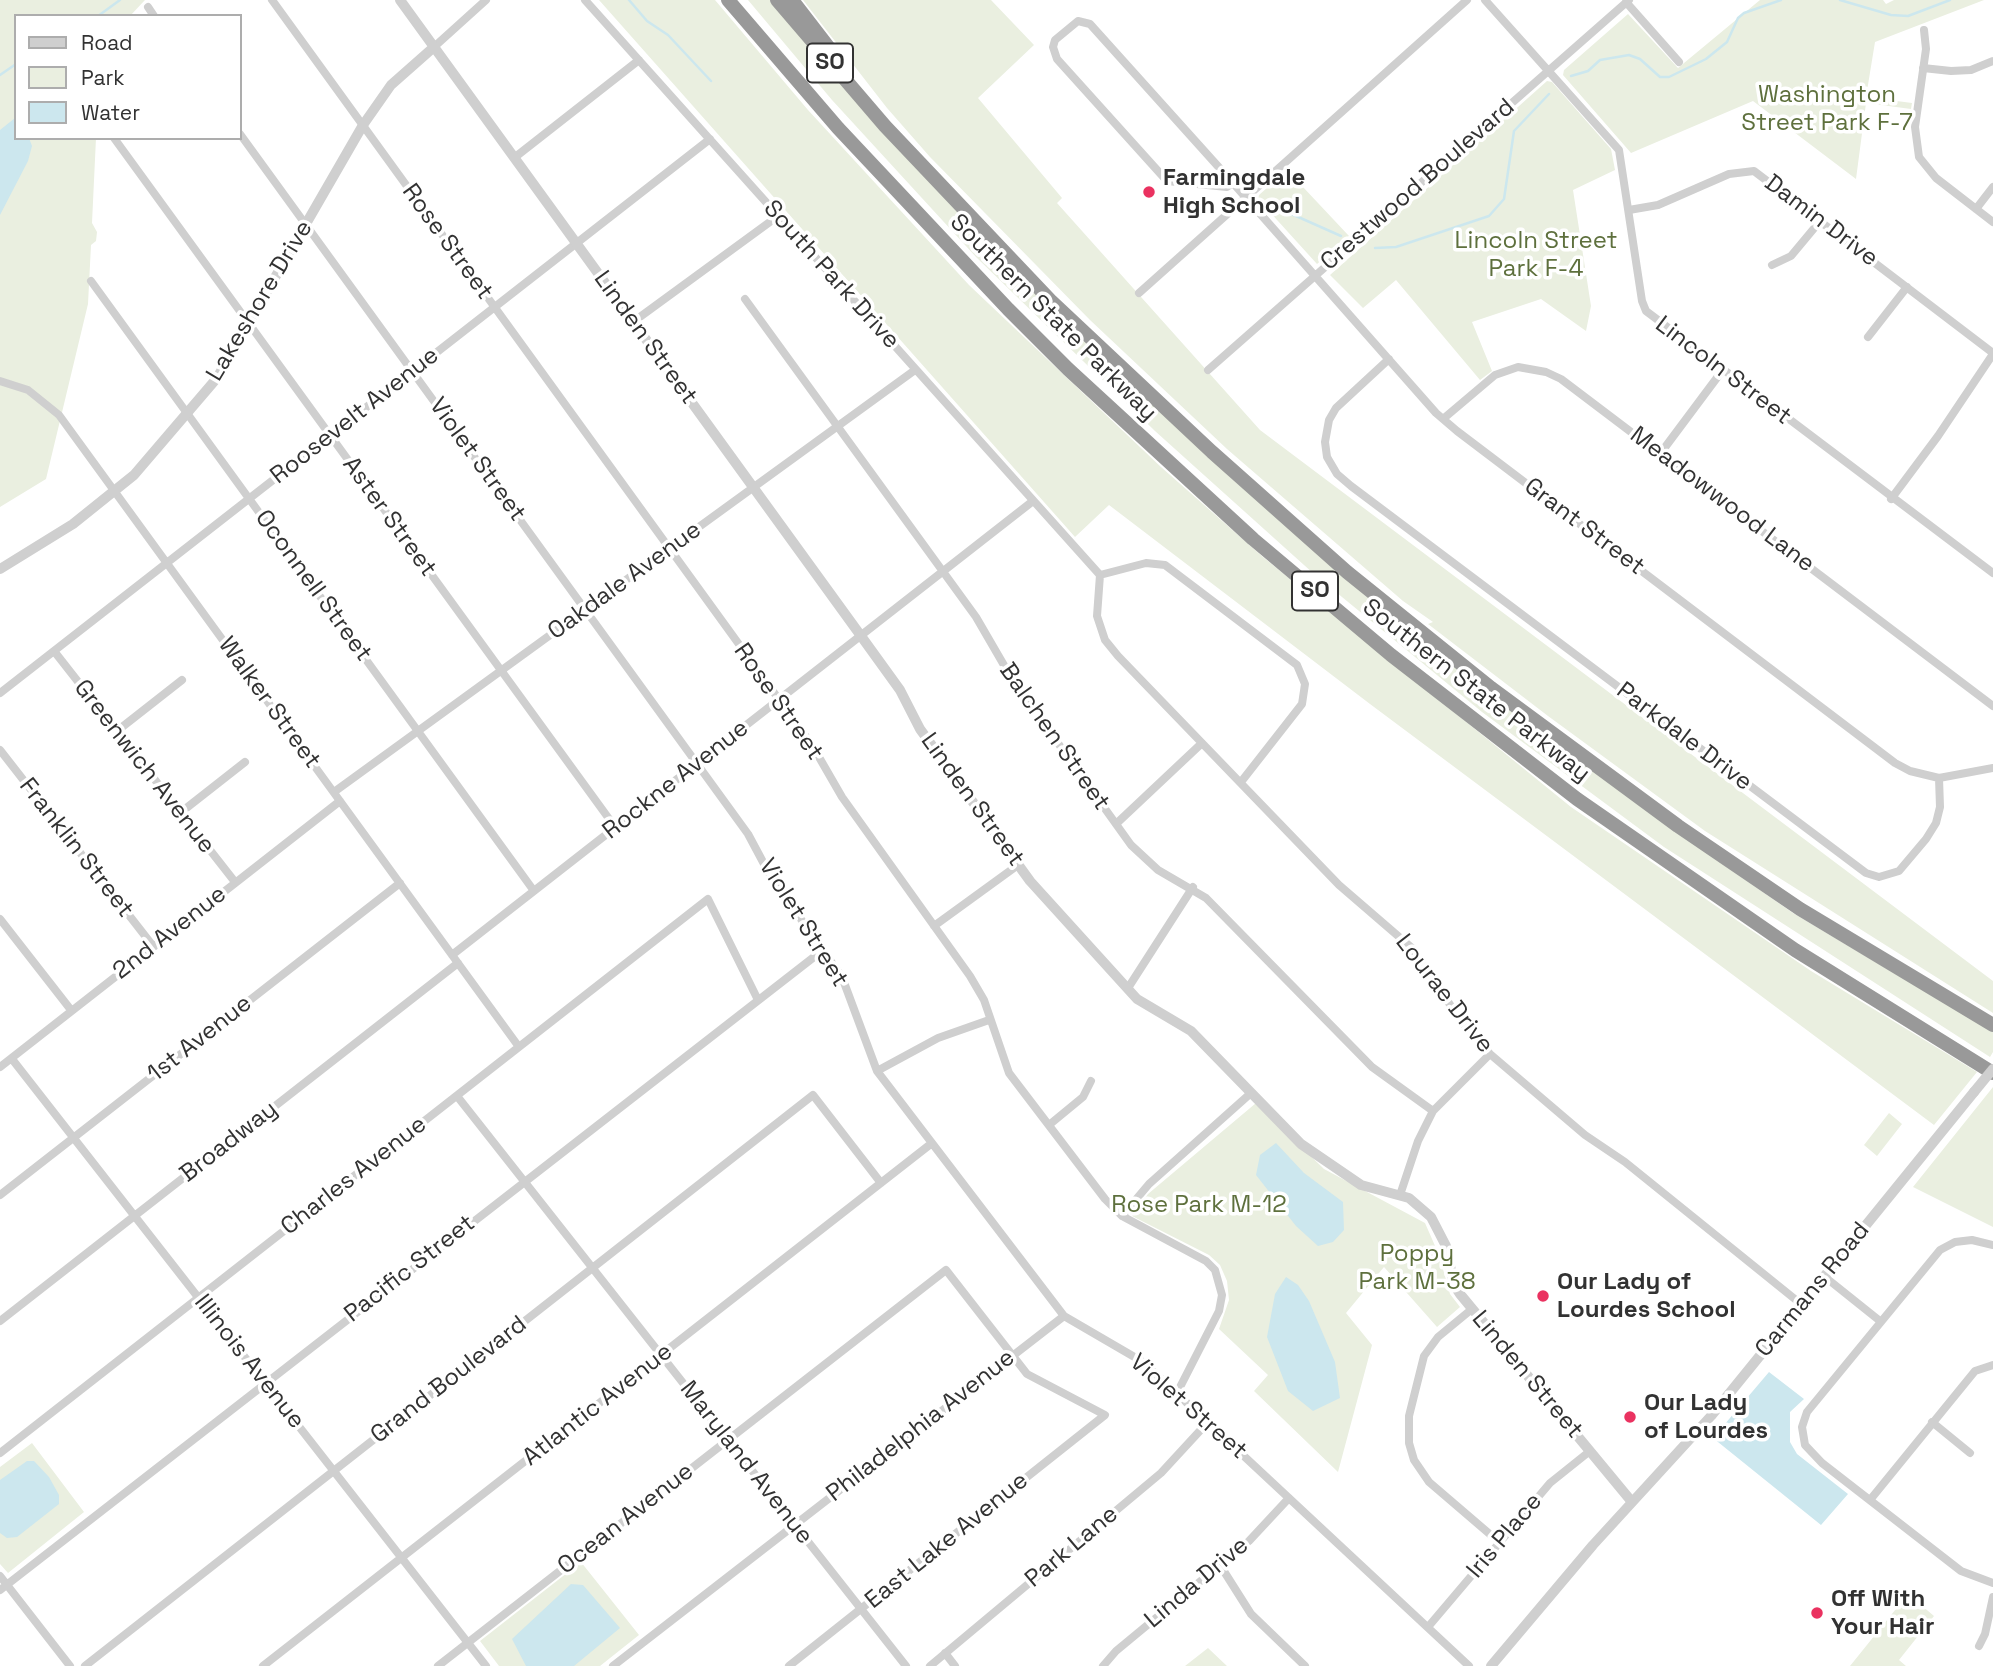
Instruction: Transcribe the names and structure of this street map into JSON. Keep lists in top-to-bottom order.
{
  "streets": {
    "highway": ["SO", "Southern State Parkway"],
    "street": [
      "Crestwood Boulevard",
      "Damin Drive",
      "Rose Street",
      "South Park Drive",
      "Lakeshore Drive",
      "Linden Street",
      "Lincoln Street",
      "Roosevelt Avenue",
      "Violet Street",
      "Meadowwood Lane",
      "Aster Street",
      "Grant Street",
      "Oakdale Avenue",
      "Oconnell Street",
      "Walker Street",
      "Balchen Street",
      "Parkdale Drive",
      "Greenwich Avenue",
      "Rockne Avenue",
      "Franklin Street",
      "2nd Avenue",
      "Lourae Drive",
      "1st Avenue",
      "Broadway",
      "Charles Avenue",
      "Pacific Street",
      "Carmans Road",
      "Illinois Avenue",
      "Grand Boulevard",
      "Atlantic Avenue",
      "Philadelphia Avenue",
      "Maryland Avenue",
      "Ocean Avenue",
      "Iris Place",
      "East Lake Avenue",
      "Park Lane",
      "Linda Drive"
    ]
  },
  "crossings": [
    ["Crestwood Boulevard", "Lincoln Street"],
    ["Crestwood Boulevard", "Grant Street"],
    ["Damin Drive", "Lincoln Street"],
    ["Rose Street", "Lakeshore Drive"],
    ["Rose Street", "Roosevelt Avenue"],
    ["Rose Street", "Violet Street"],
    ["Rose Street", "Oakdale Avenue"],
    ["Rose Street", "Rockne Avenue"],
    ["South Park Drive", "Roosevelt Avenue"],
    ["South Park Drive", "Oakdale Avenue"],
    ["South Park Drive", "Rockne Avenue"],
    ["South Park Drive", "Lourae Drive"],
    ["Lakeshore Drive", "Linden Street"],
    ["Lakeshore Drive", "Violet Street"],
    ["Lakeshore Drive", "Aster Street"],
    ["Lakeshore Drive", "Oconnell Street"],
    ["Lakeshore Drive", "Walker Street"],
    ["Southern State Parkway", "Carmans Road"],
    ["Linden Street", "Roosevelt Avenue"],
    ["Linden Street", "Oakdale Avenue"],
    ["Linden Street", "Rockne Avenue"],
    ["Linden Street", "Carmans Road"],
    ["Linden Street", "Iris Place"],
    ["Roosevelt Avenue", "Violet Street"],
    ["Roosevelt Avenue", "Aster Street"],
    ["Roosevelt Avenue", "Oconnell Street"],
    ["Roosevelt Avenue", "Walker Street"],
    ["Roosevelt Avenue", "Greenwich Avenue"],
    ["Violet Street", "Oakdale Avenue"],
    ["Violet Street", "Rockne Avenue"],
    ["Violet Street", "Pacific Street"],
    ["Violet Street", "Atlantic Avenue"],
    ["Violet Street", "Philadelphia Avenue"],
    ["Violet Street", "Iris Place"],
    ["Violet Street", "Park Lane"],
    ["Violet Street", "Linda Drive"],
    ["Meadowwood Lane", "Grant Street"],
    ["Aster Street", "Oakdale Avenue"],
    ["Aster Street", "Rockne Avenue"],
    ["Grant Street", "Parkdale Drive"],
    ["Oakdale Avenue", "Oconnell Street"],
    ["Oakdale Avenue", "Walker Street"],
    ["Oakdale Avenue", "Balchen Street"],
    ["Oconnell Street", "Rockne Avenue"],
    ["Walker Street", "Rockne Avenue"],
    ["Walker Street", "2nd Avenue"],
    ["Walker Street", "1st Avenue"],
    ["Walker Street", "Broadway"],
    ["Walker Street", "Charles Avenue"],
    ["Balchen Street", "Rockne Avenue"],
    ["Greenwich Avenue", "2nd Avenue"],
    ["Franklin Street", "2nd Avenue"],
    ["2nd Avenue", "Illinois Avenue"],
    ["Lourae Drive", "Carmans Road"],
    ["1st Avenue", "Illinois Avenue"],
    ["Broadway", "Illinois Avenue"],
    ["Charles Avenue", "Pacific Street"],
    ["Charles Avenue", "Illinois Avenue"],
    ["Charles Avenue", "Maryland Avenue"],
    ["Pacific Street", "Illinois Avenue"],
    ["Pacific Street", "Maryland Avenue"],
    ["Illinois Avenue", "Grand Boulevard"],
    ["Illinois Avenue", "Atlantic Avenue"],
    ["Illinois Avenue", "Ocean Avenue"],
    ["Grand Boulevard", "Atlantic Avenue"],
    ["Grand Boulevard", "Maryland Avenue"],
    ["Atlantic Avenue", "Maryland Avenue"],
    ["Philadelphia Avenue", "Maryland Avenue"],
    ["Philadelphia Avenue", "Ocean Avenue"],
    ["Philadelphia Avenue", "East Lake Avenue"],
    ["Maryland Avenue", "Ocean Avenue"],
    ["Maryland Avenue", "East Lake Avenue"],
    ["Ocean Avenue", "East Lake Avenue"]
  ],
  "parks": [
    "Washington Street Park F-7",
    "Lincoln Street Park F-4",
    "Rose Park M-12",
    "Poppy Park M-38"
  ],
  "places": [
    "Farmingdale High School",
    "Our Lady of Lourdes School",
    "Our Lady of Lourdes",
    "Off With Your Hair"
  ],
  "legend": ["Road", "Park", "Water"]
}
